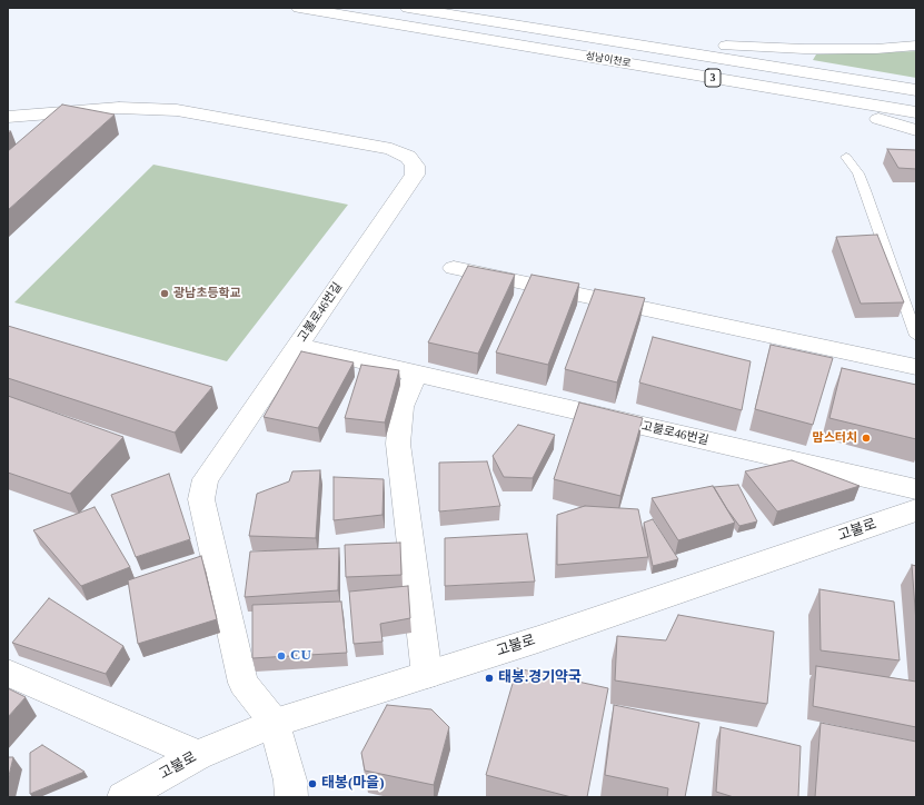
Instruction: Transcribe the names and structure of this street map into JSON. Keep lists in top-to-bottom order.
{
  "streets": {
    "main road": [
      "성남이천로",
      "3",
      "고불로46번길",
      "고불로"
    ]
  },
  "places": [
    "광남초등학교",
    "맘스터치",
    "CU",
    "태봉.경기약국",
    "태봉(마을)"
  ]
}
